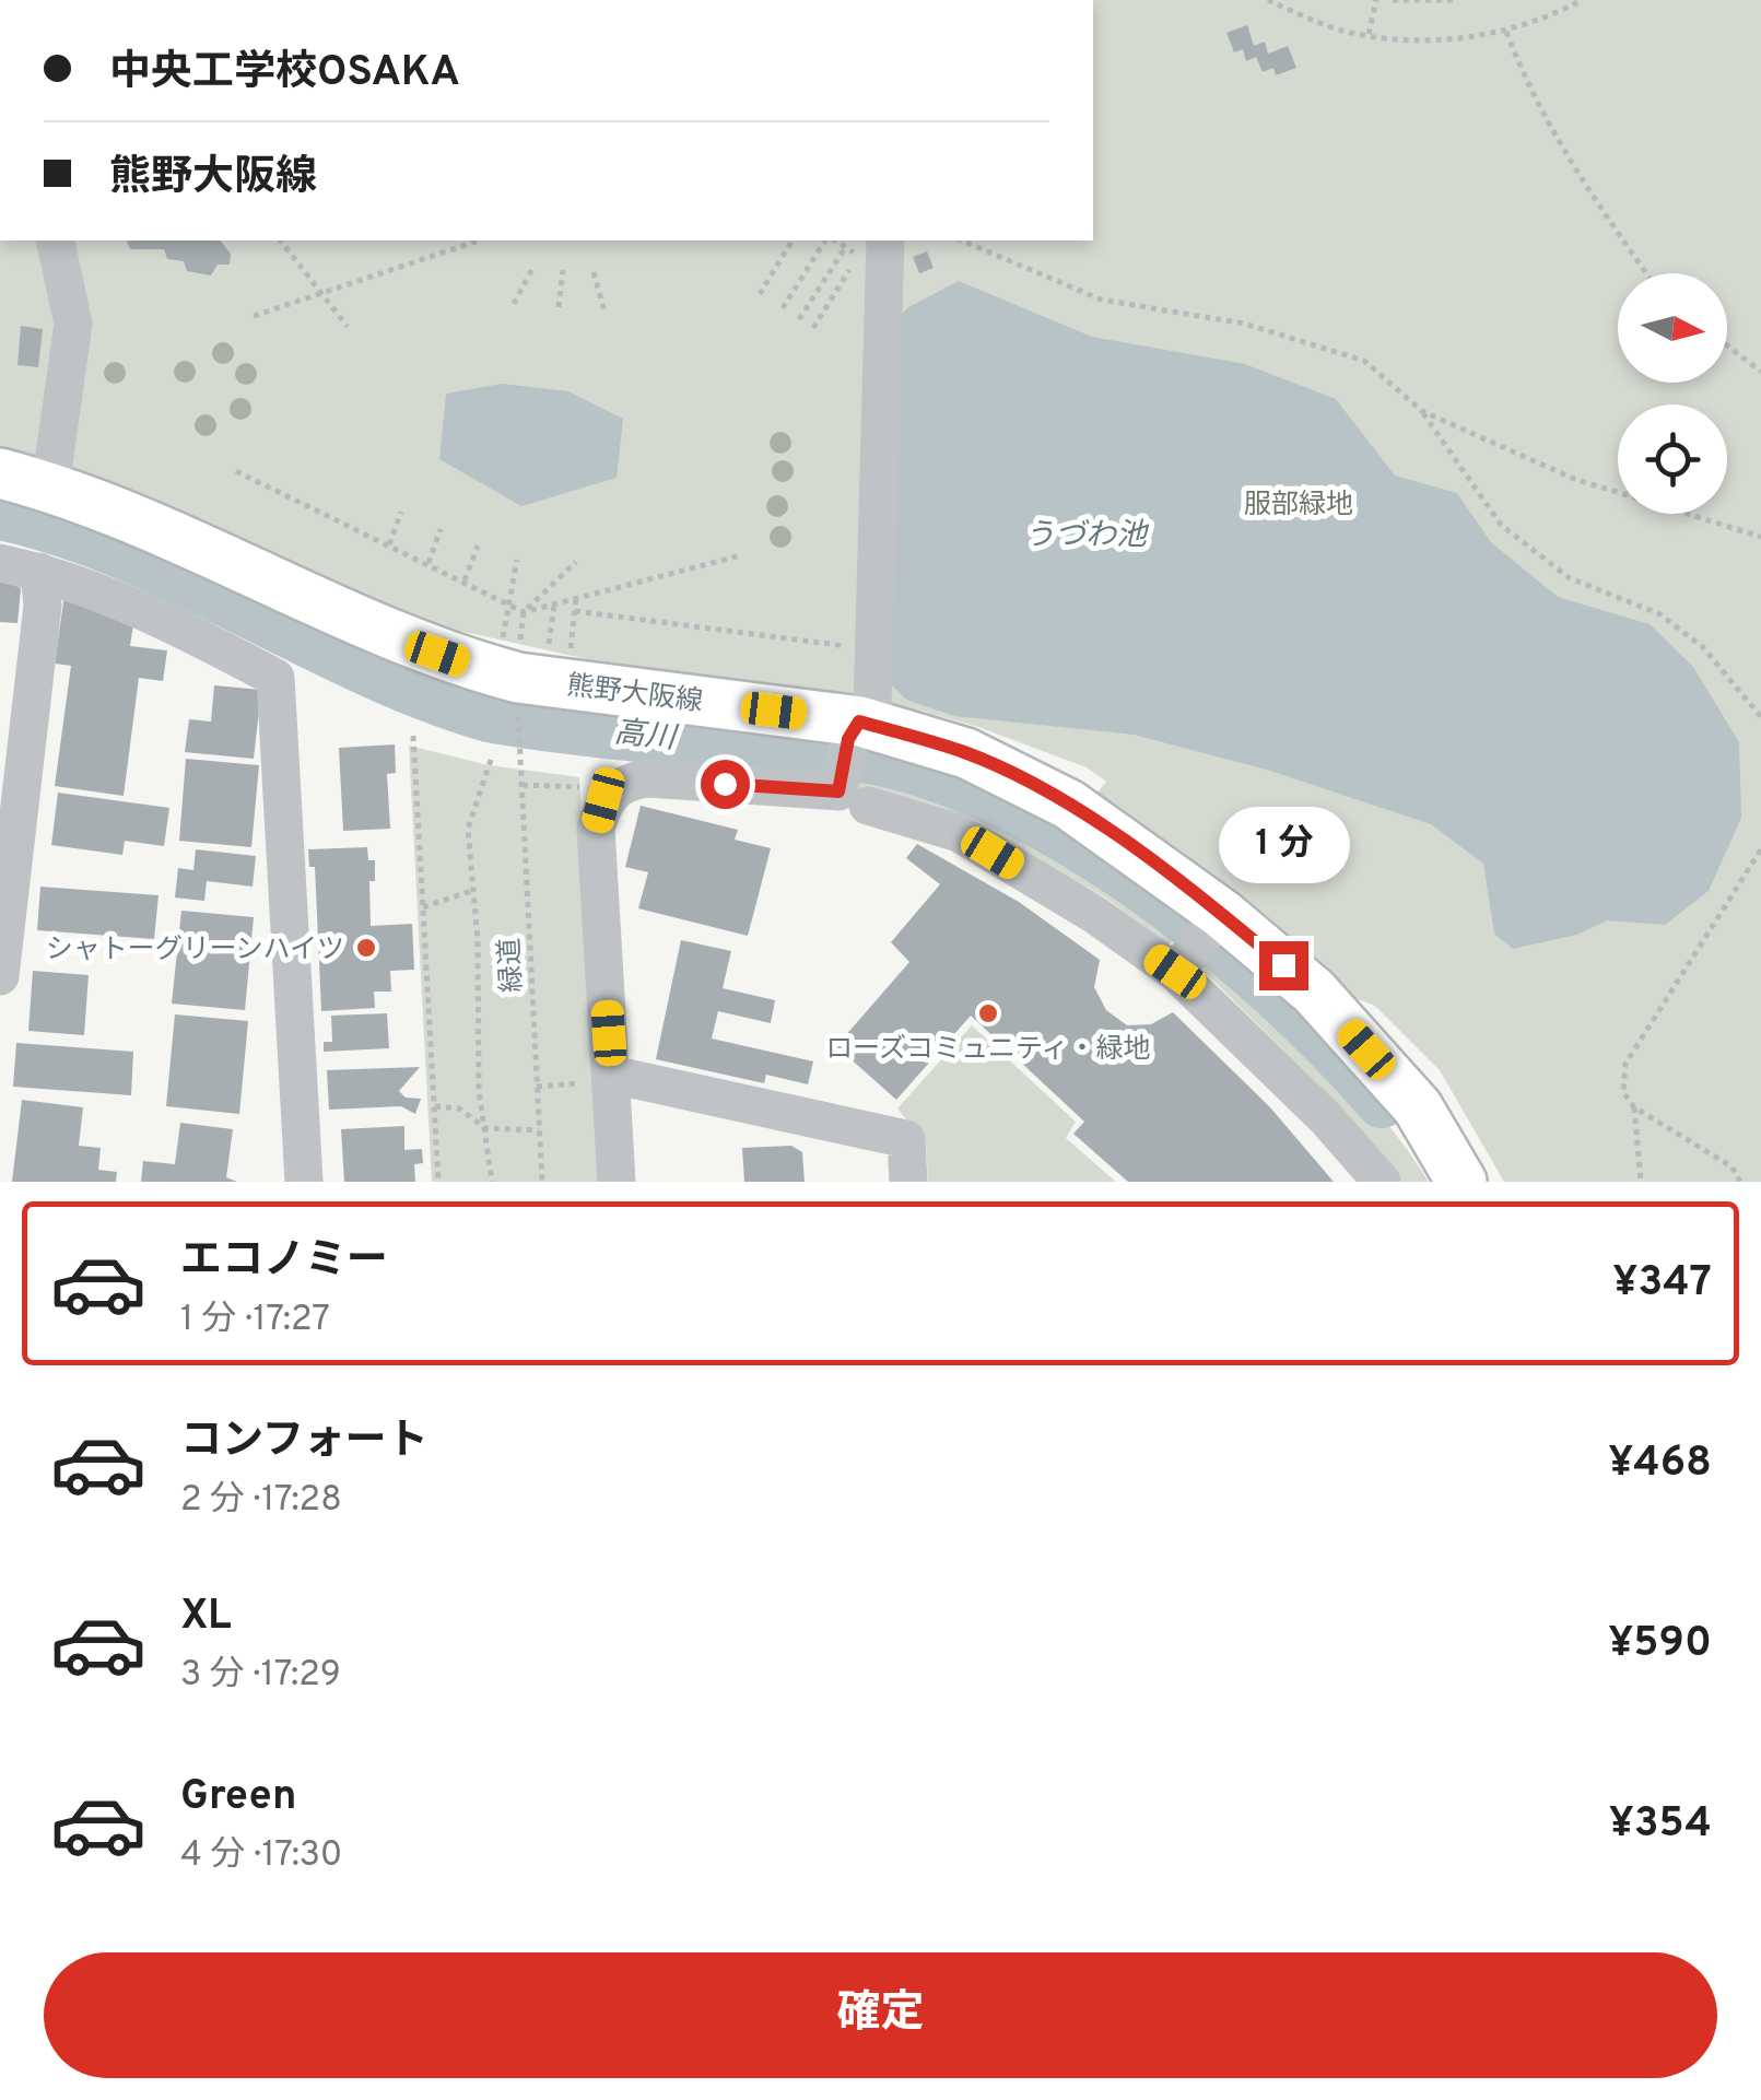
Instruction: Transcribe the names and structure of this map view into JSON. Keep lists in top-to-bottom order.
{
  "streets": {
    "main road": ["熊野大阪線"],
    "path": ["緑道"]
  },
  "water": ["うづわ池", "高川"],
  "parks": ["服部緑地"],
  "places": ["シャトーグリーンハイツ", "ローズコミュニティ・緑地"],
  "north": "right",
  "page": {
    "banner": ["中央工学校OSAKA", "熊野大阪線"],
    "bubble": "1 分",
    "list": [
      {
        "name": "エコノミー",
        "note": "1 分 · 17:27",
        "value": "¥347"
      },
      {
        "name": "コンフォート",
        "note": "2 分 · 17:28",
        "value": "¥468"
      },
      {
        "name": "XL",
        "note": "3 分 · 17:29",
        "value": "¥590"
      },
      {
        "name": "Green",
        "note": "4 分 · 17:30",
        "value": "¥354"
      }
    ],
    "buttons": "確定"
  }
}
